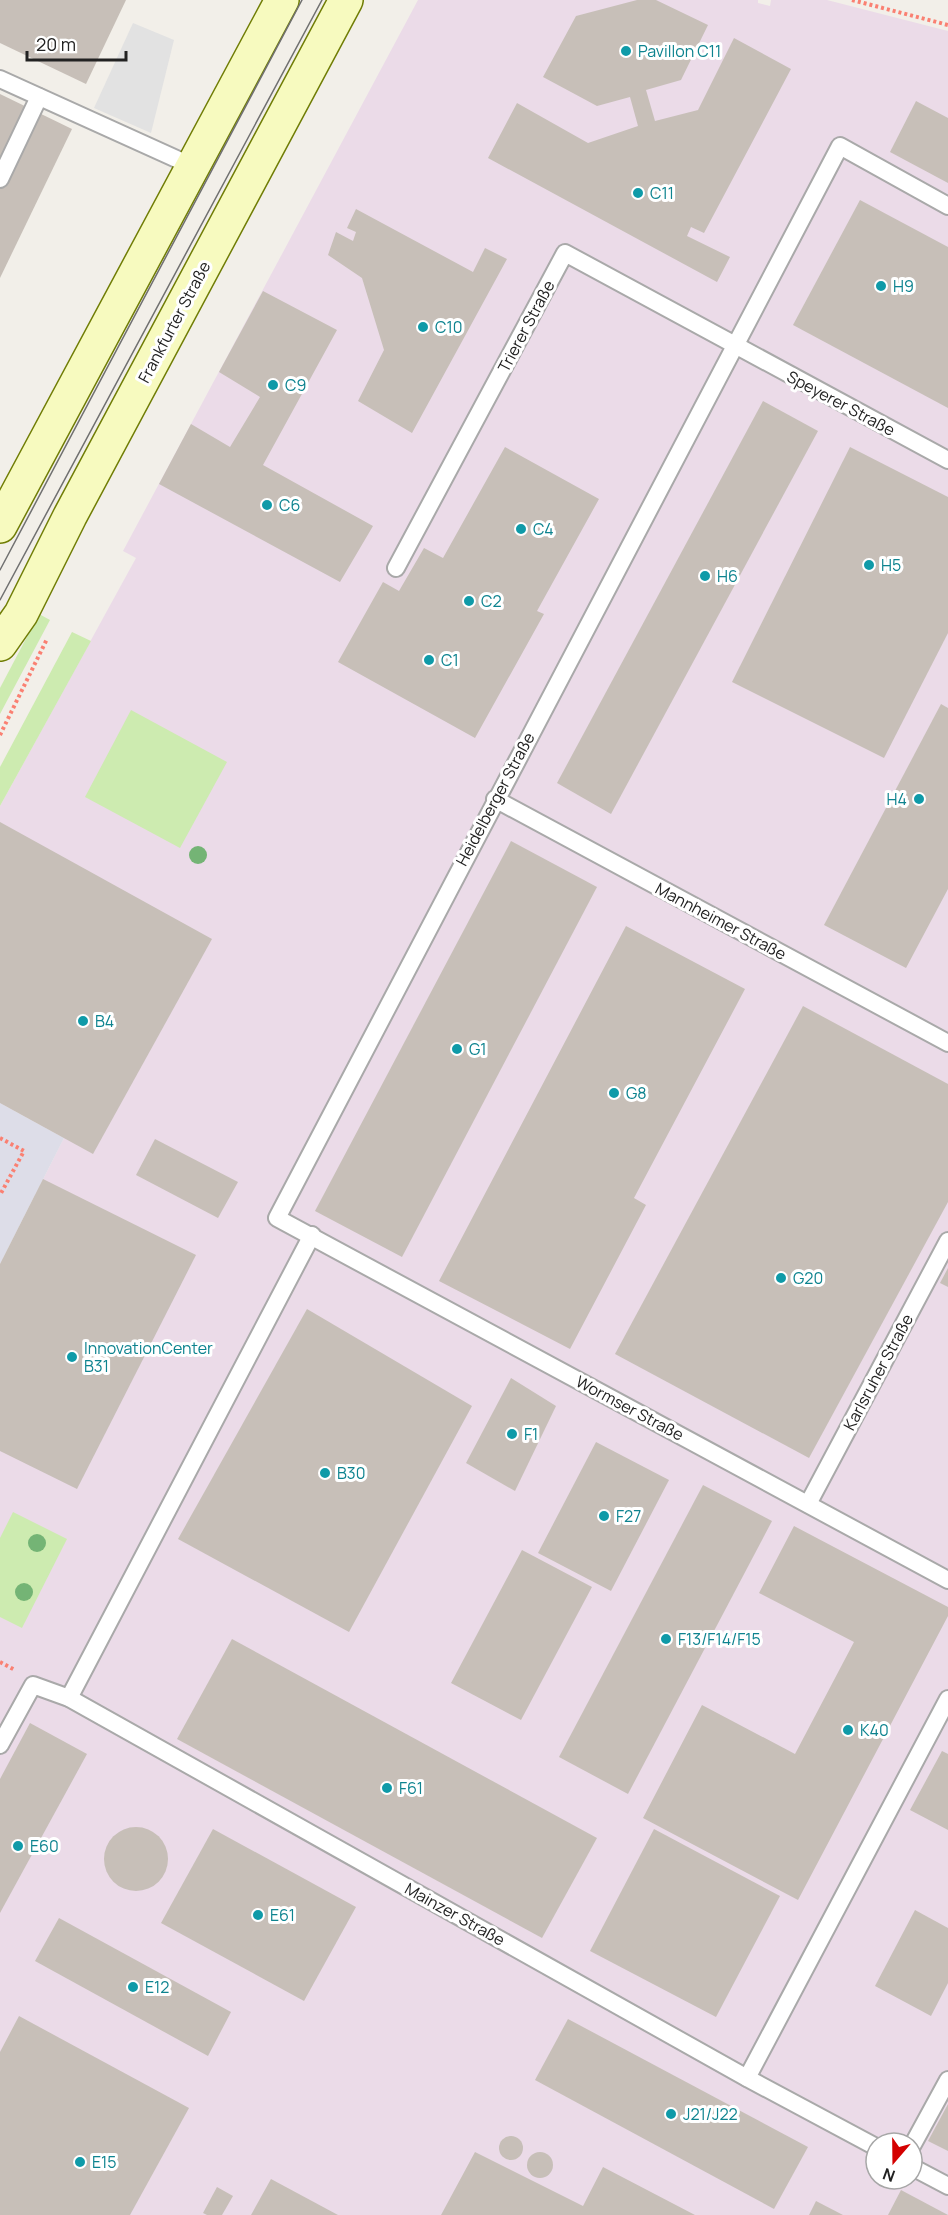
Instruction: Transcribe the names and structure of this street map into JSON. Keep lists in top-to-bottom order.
{
  "streets": {
    "main road": ["Frankfurter Straße"],
    "lane": [
      "Trierer Straße",
      "Speyerer Straße",
      "Heidelberger Straße",
      "Mannheimer Straße",
      "Karlsruher Straße",
      "Wormser Straße",
      "Mainzer Straße"
    ]
  },
  "crossings": [
    ["Trierer Straße", "Speyerer Straße"],
    ["Trierer Straße", "Heidelberger Straße"],
    ["Speyerer Straße", "Heidelberger Straße"],
    ["Heidelberger Straße", "Mannheimer Straße"],
    ["Heidelberger Straße", "Wormser Straße"],
    ["Karlsruher Straße", "Wormser Straße"]
  ],
  "places": [
    "Pavillon C11",
    "C11",
    "H9",
    "C10",
    "C9",
    "C6",
    "C4",
    "H5",
    "H6",
    "C2",
    "C1",
    "H4",
    "B4",
    "G1",
    "G8",
    "G20",
    "InnovationCenter B31",
    "F1",
    "B30",
    "F27",
    "F13/F14/F15",
    "K40",
    "F61",
    "E60",
    "E61",
    "E12",
    "J21/J22",
    "E15"
  ],
  "scale_bar": "20 m",
  "north": "bottom"
}
